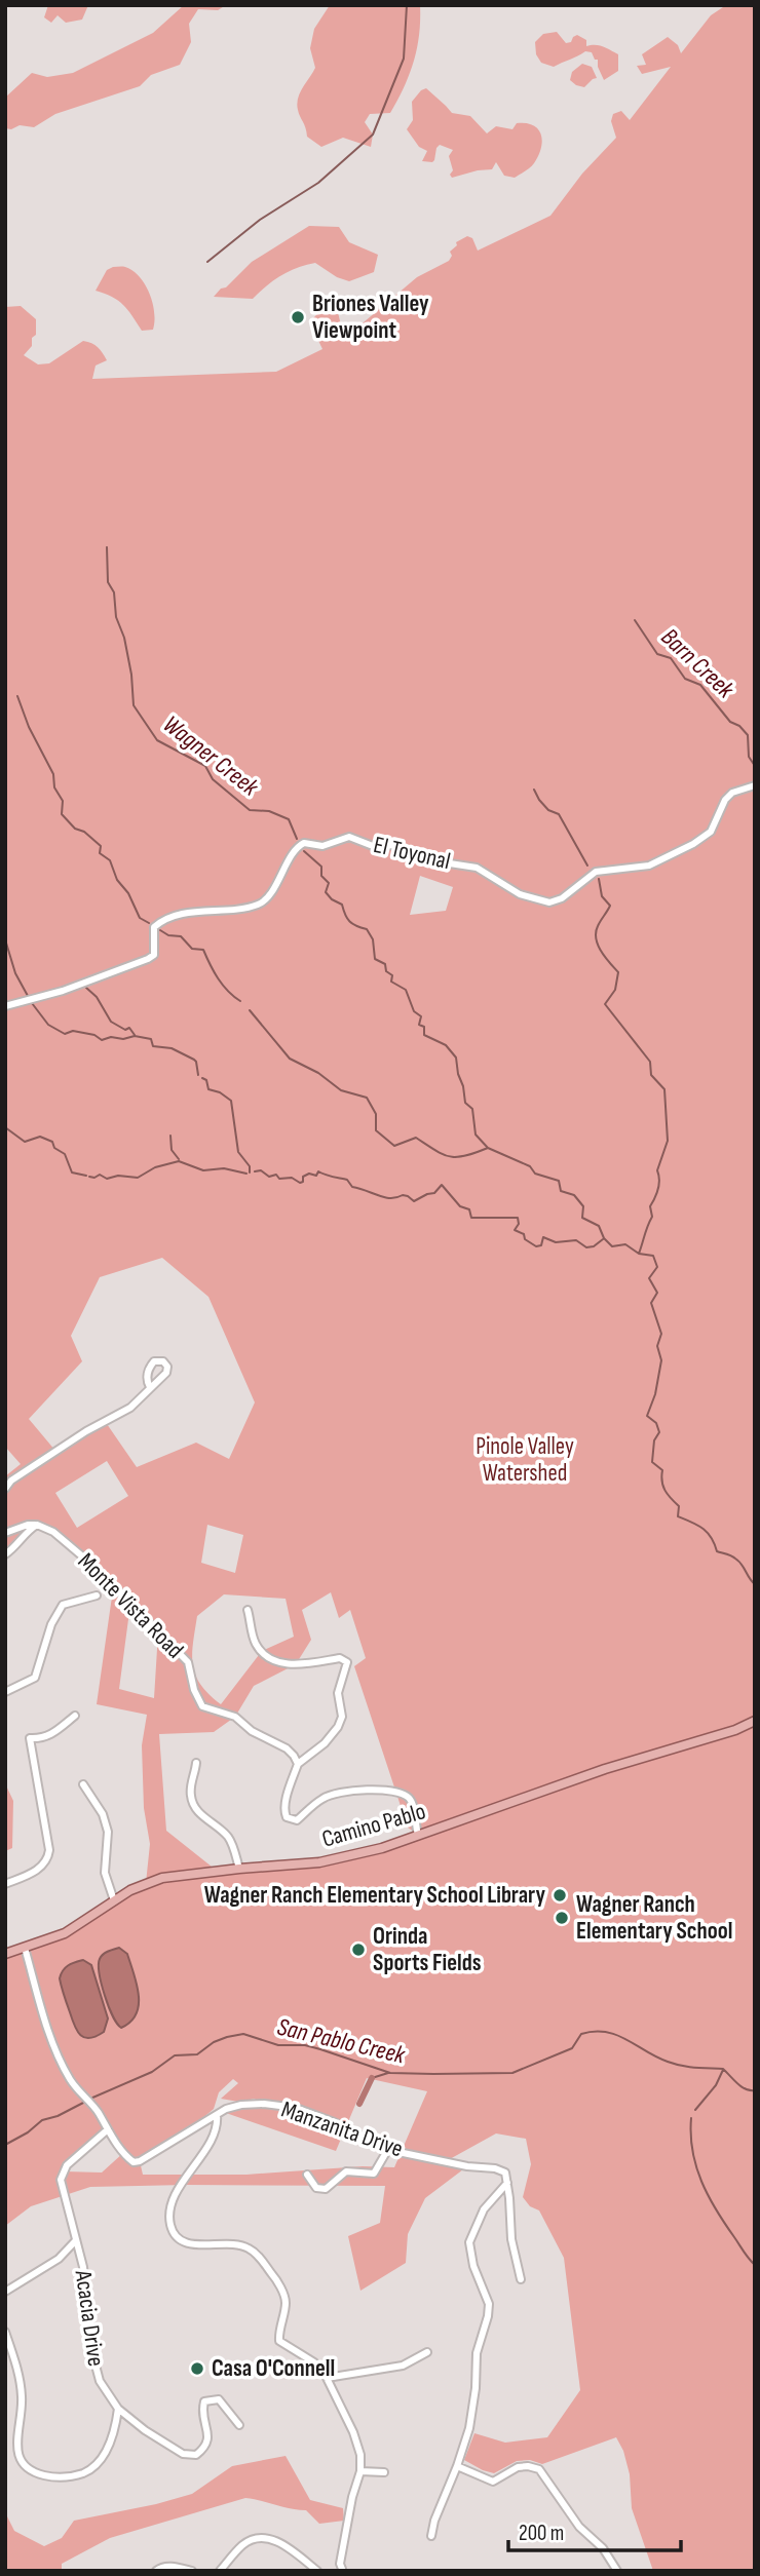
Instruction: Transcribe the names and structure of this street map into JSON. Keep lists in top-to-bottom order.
{
  "streets": {
    "main road": ["Camino Pablo"],
    "street": [
      "El Toyonal",
      "Monte Vista Road",
      "Manzanita Drive",
      "Acacia Drive"
    ]
  },
  "crossings": [
    ["Camino Pablo", "Manzanita Drive"],
    ["Manzanita Drive", "Acacia Drive"]
  ],
  "water": ["Barn Creek", "Wagner Creek", "San Pablo Creek"],
  "parks": ["Pinole Valley Watershed"],
  "places": [
    "Briones Valley Viewpoint",
    "Wagner Ranch Elementary School Library",
    "Wagner Ranch Elementary School",
    "Orinda Sports Fields",
    "Casa O'Connell"
  ],
  "scale_bar": "200 m"
}
